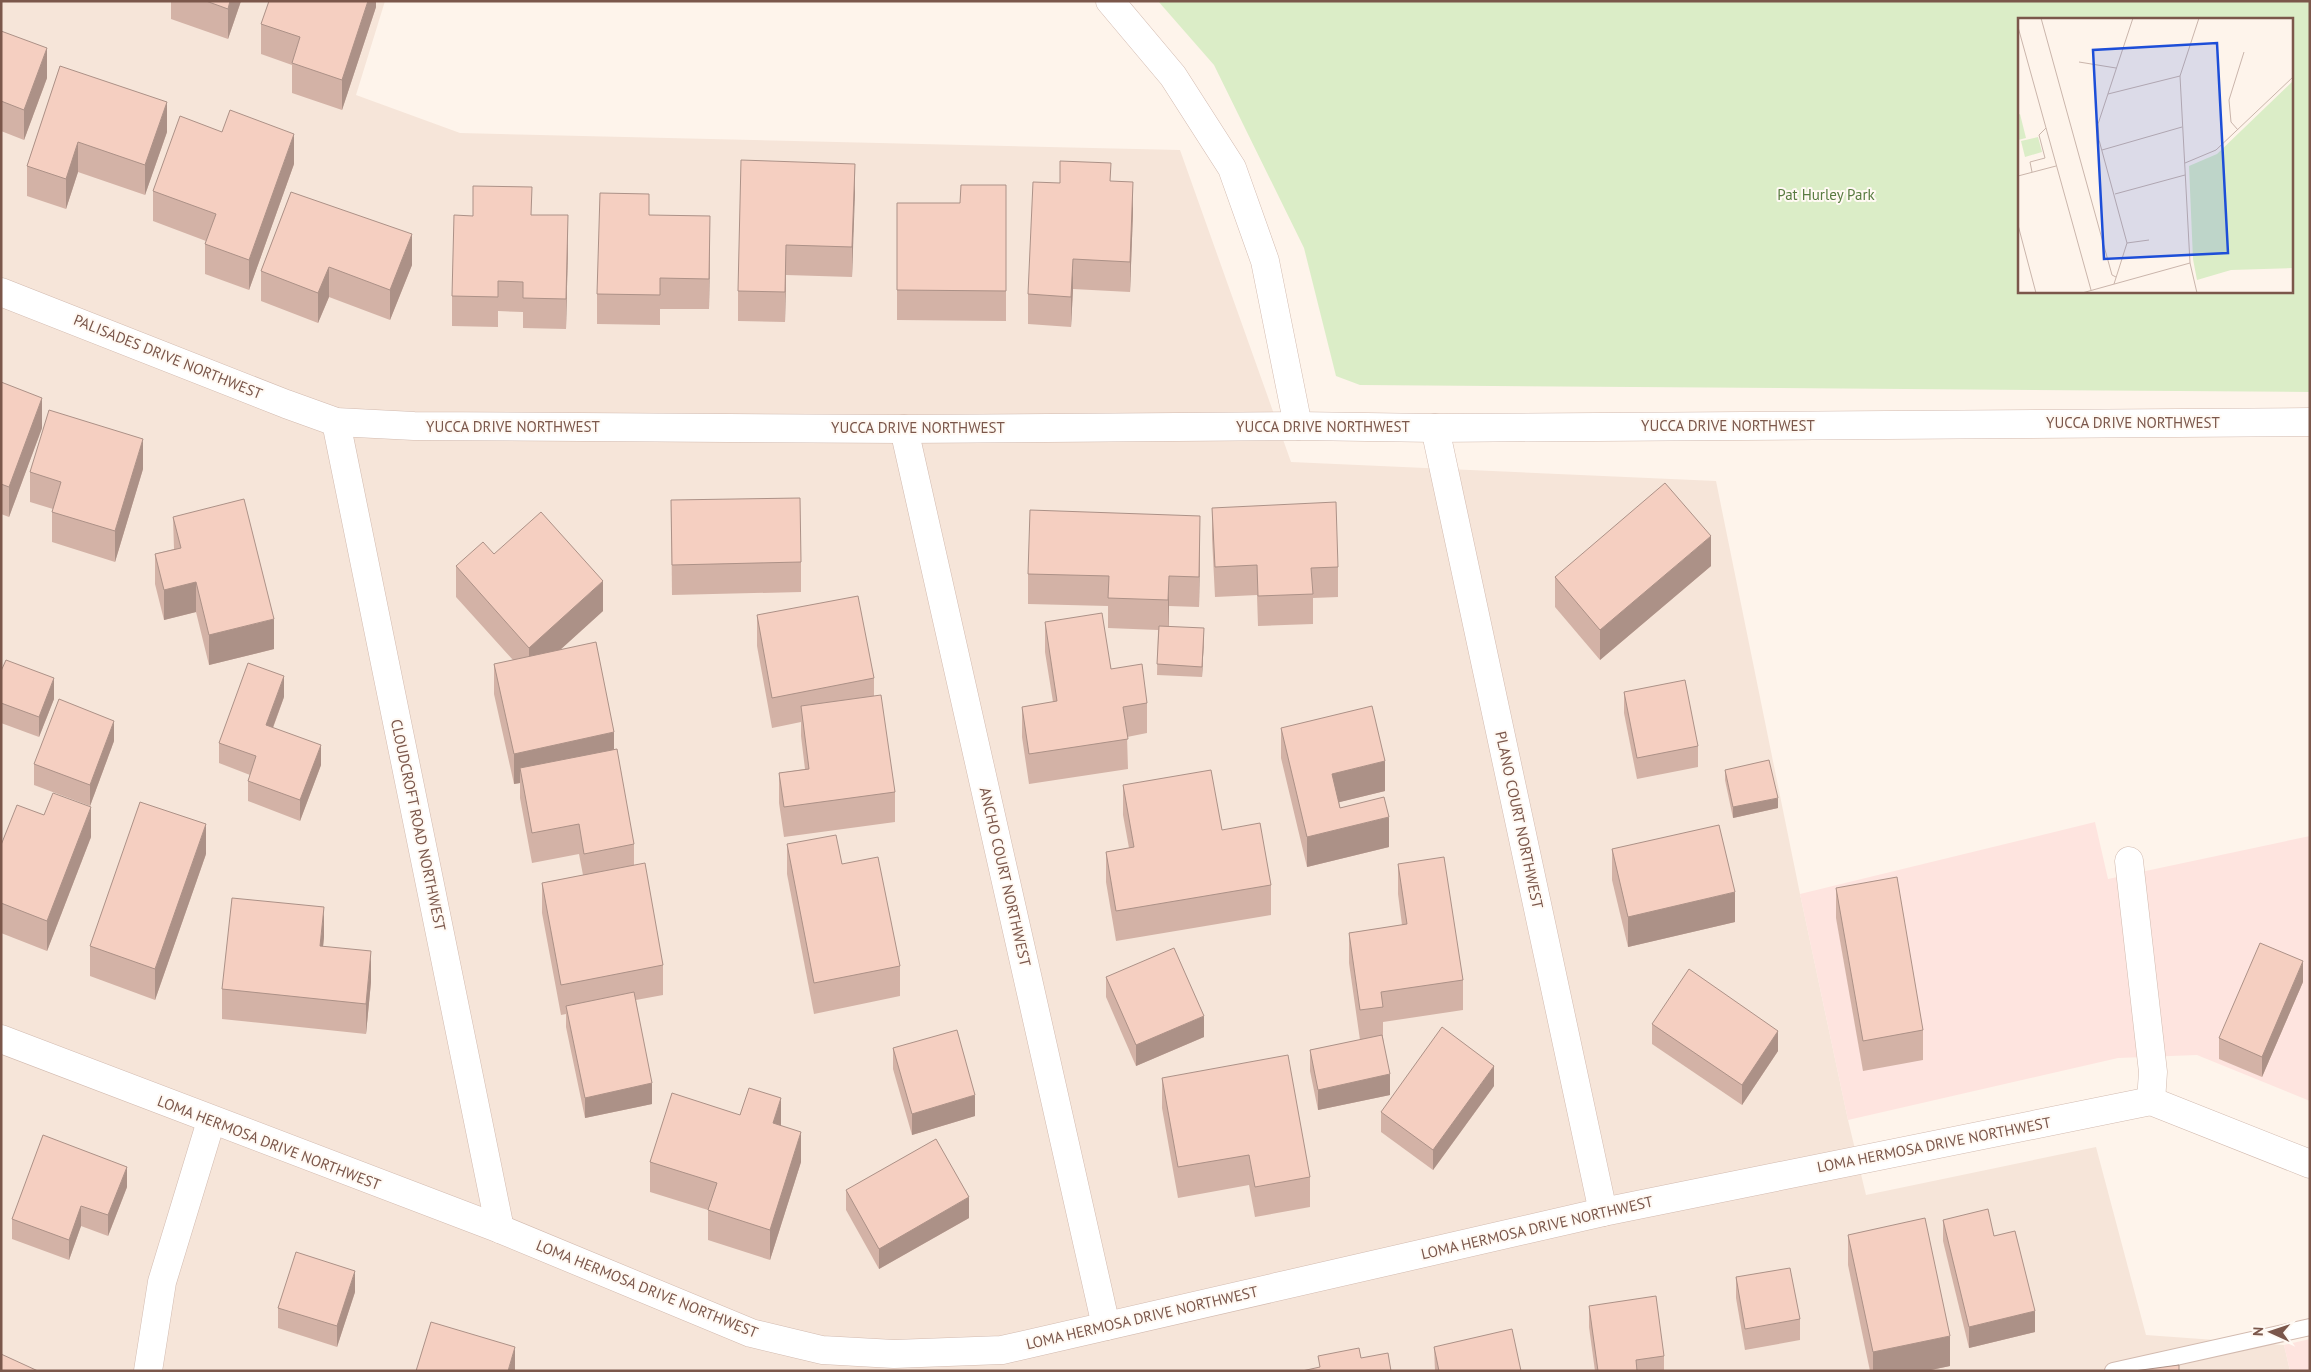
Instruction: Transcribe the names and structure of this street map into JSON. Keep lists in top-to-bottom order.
{
  "streets": {
    "street": [
      "PALISADES DRIVE NORTHWEST",
      "YUCCA DRIVE NORTHWEST",
      "PLANO COURT NORTHWEST",
      "CLOUDCROFT ROAD NORTHWEST",
      "ANCHO COURT NORTHWEST",
      "LOMA HERMOSA DRIVE NORTHWEST"
    ]
  },
  "crossings": [
    ["PALISADES DRIVE NORTHWEST", "YUCCA DRIVE NORTHWEST"],
    ["PALISADES DRIVE NORTHWEST", "CLOUDCROFT ROAD NORTHWEST"],
    ["YUCCA DRIVE NORTHWEST", "PLANO COURT NORTHWEST"],
    ["YUCCA DRIVE NORTHWEST", "CLOUDCROFT ROAD NORTHWEST"],
    ["YUCCA DRIVE NORTHWEST", "ANCHO COURT NORTHWEST"],
    ["PLANO COURT NORTHWEST", "LOMA HERMOSA DRIVE NORTHWEST"],
    ["CLOUDCROFT ROAD NORTHWEST", "LOMA HERMOSA DRIVE NORTHWEST"],
    ["ANCHO COURT NORTHWEST", "LOMA HERMOSA DRIVE NORTHWEST"]
  ],
  "parks": ["Pat Hurley Park"],
  "north": "left"
}
